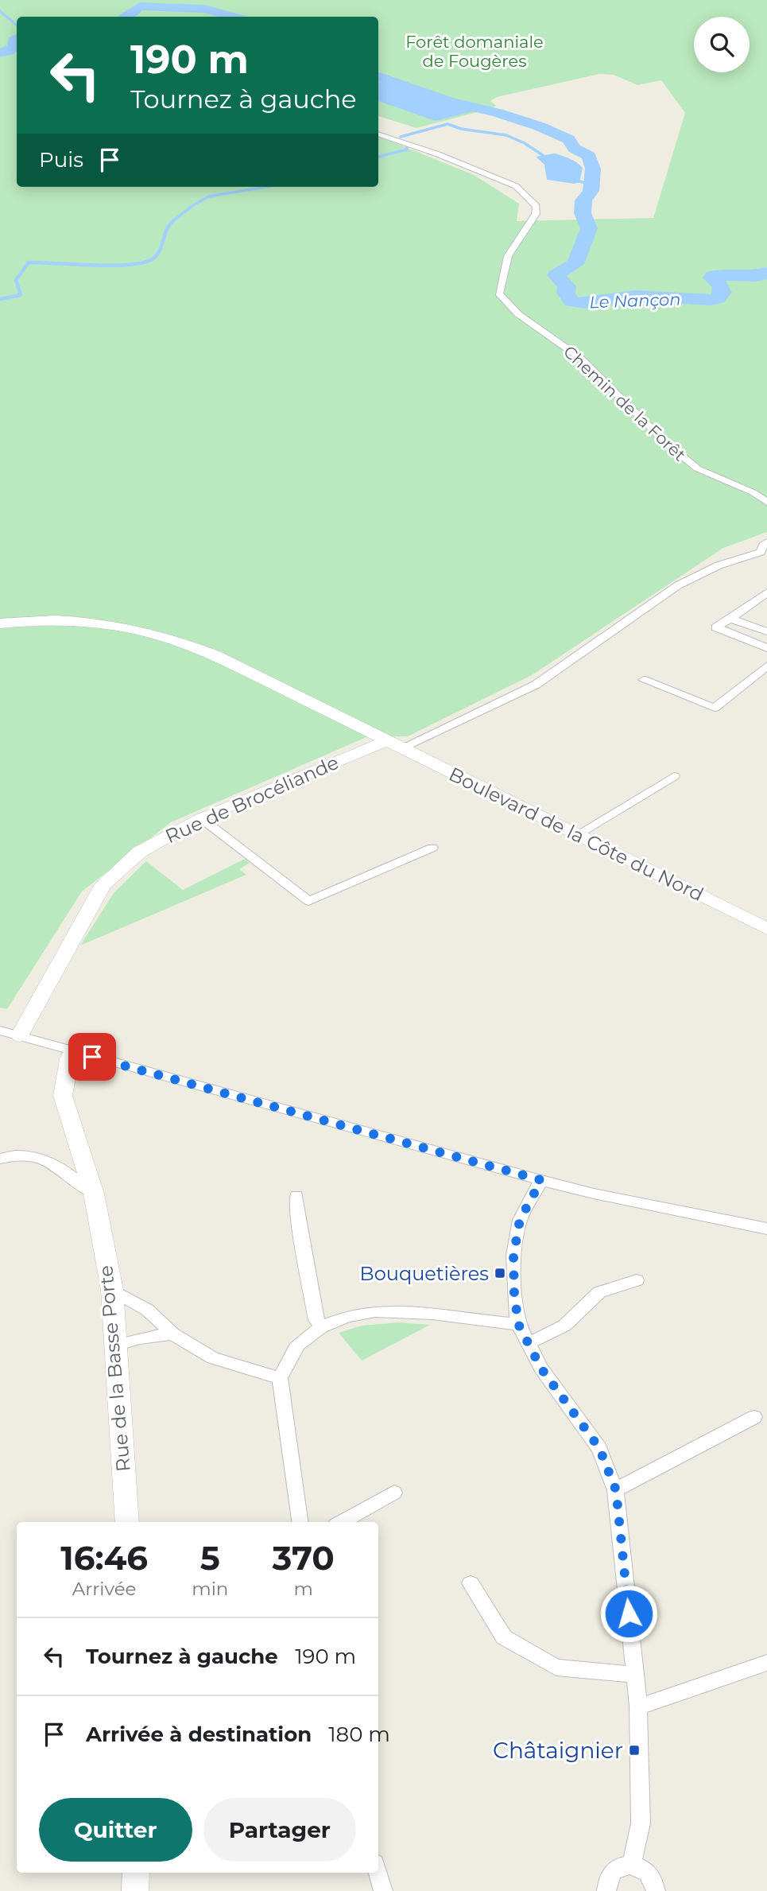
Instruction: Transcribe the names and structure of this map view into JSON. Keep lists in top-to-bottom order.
{
  "streets": {
    "street": [
      "Chemin de la Forêt",
      "Rue de Brocéliande",
      "Boulevard de la Côte du Nord",
      "Rue de la Basse Porte"
    ]
  },
  "crossings": [
    ["Rue de Brocéliande", "Boulevard de la Côte du Nord"]
  ],
  "water": ["Le Nançon"],
  "parks": ["Forêt domaniale de Fougères"],
  "places": {
    "transit": ["Bouquetières", "Châtaignier"]
  },
  "page": {
    "turn": ["190 m", "Tournez à gauche"],
    "then": "Puis",
    "eta": [
      "16:46",
      "Arrivée",
      "5",
      "min",
      "370",
      "m"
    ],
    "list": [
      {
        "name": "Tournez à gauche",
        "value": "190 m"
      },
      {
        "name": "Arrivée à destination",
        "value": "180 m"
      }
    ],
    "buttons": ["Quitter", "Partager"]
  }
}
